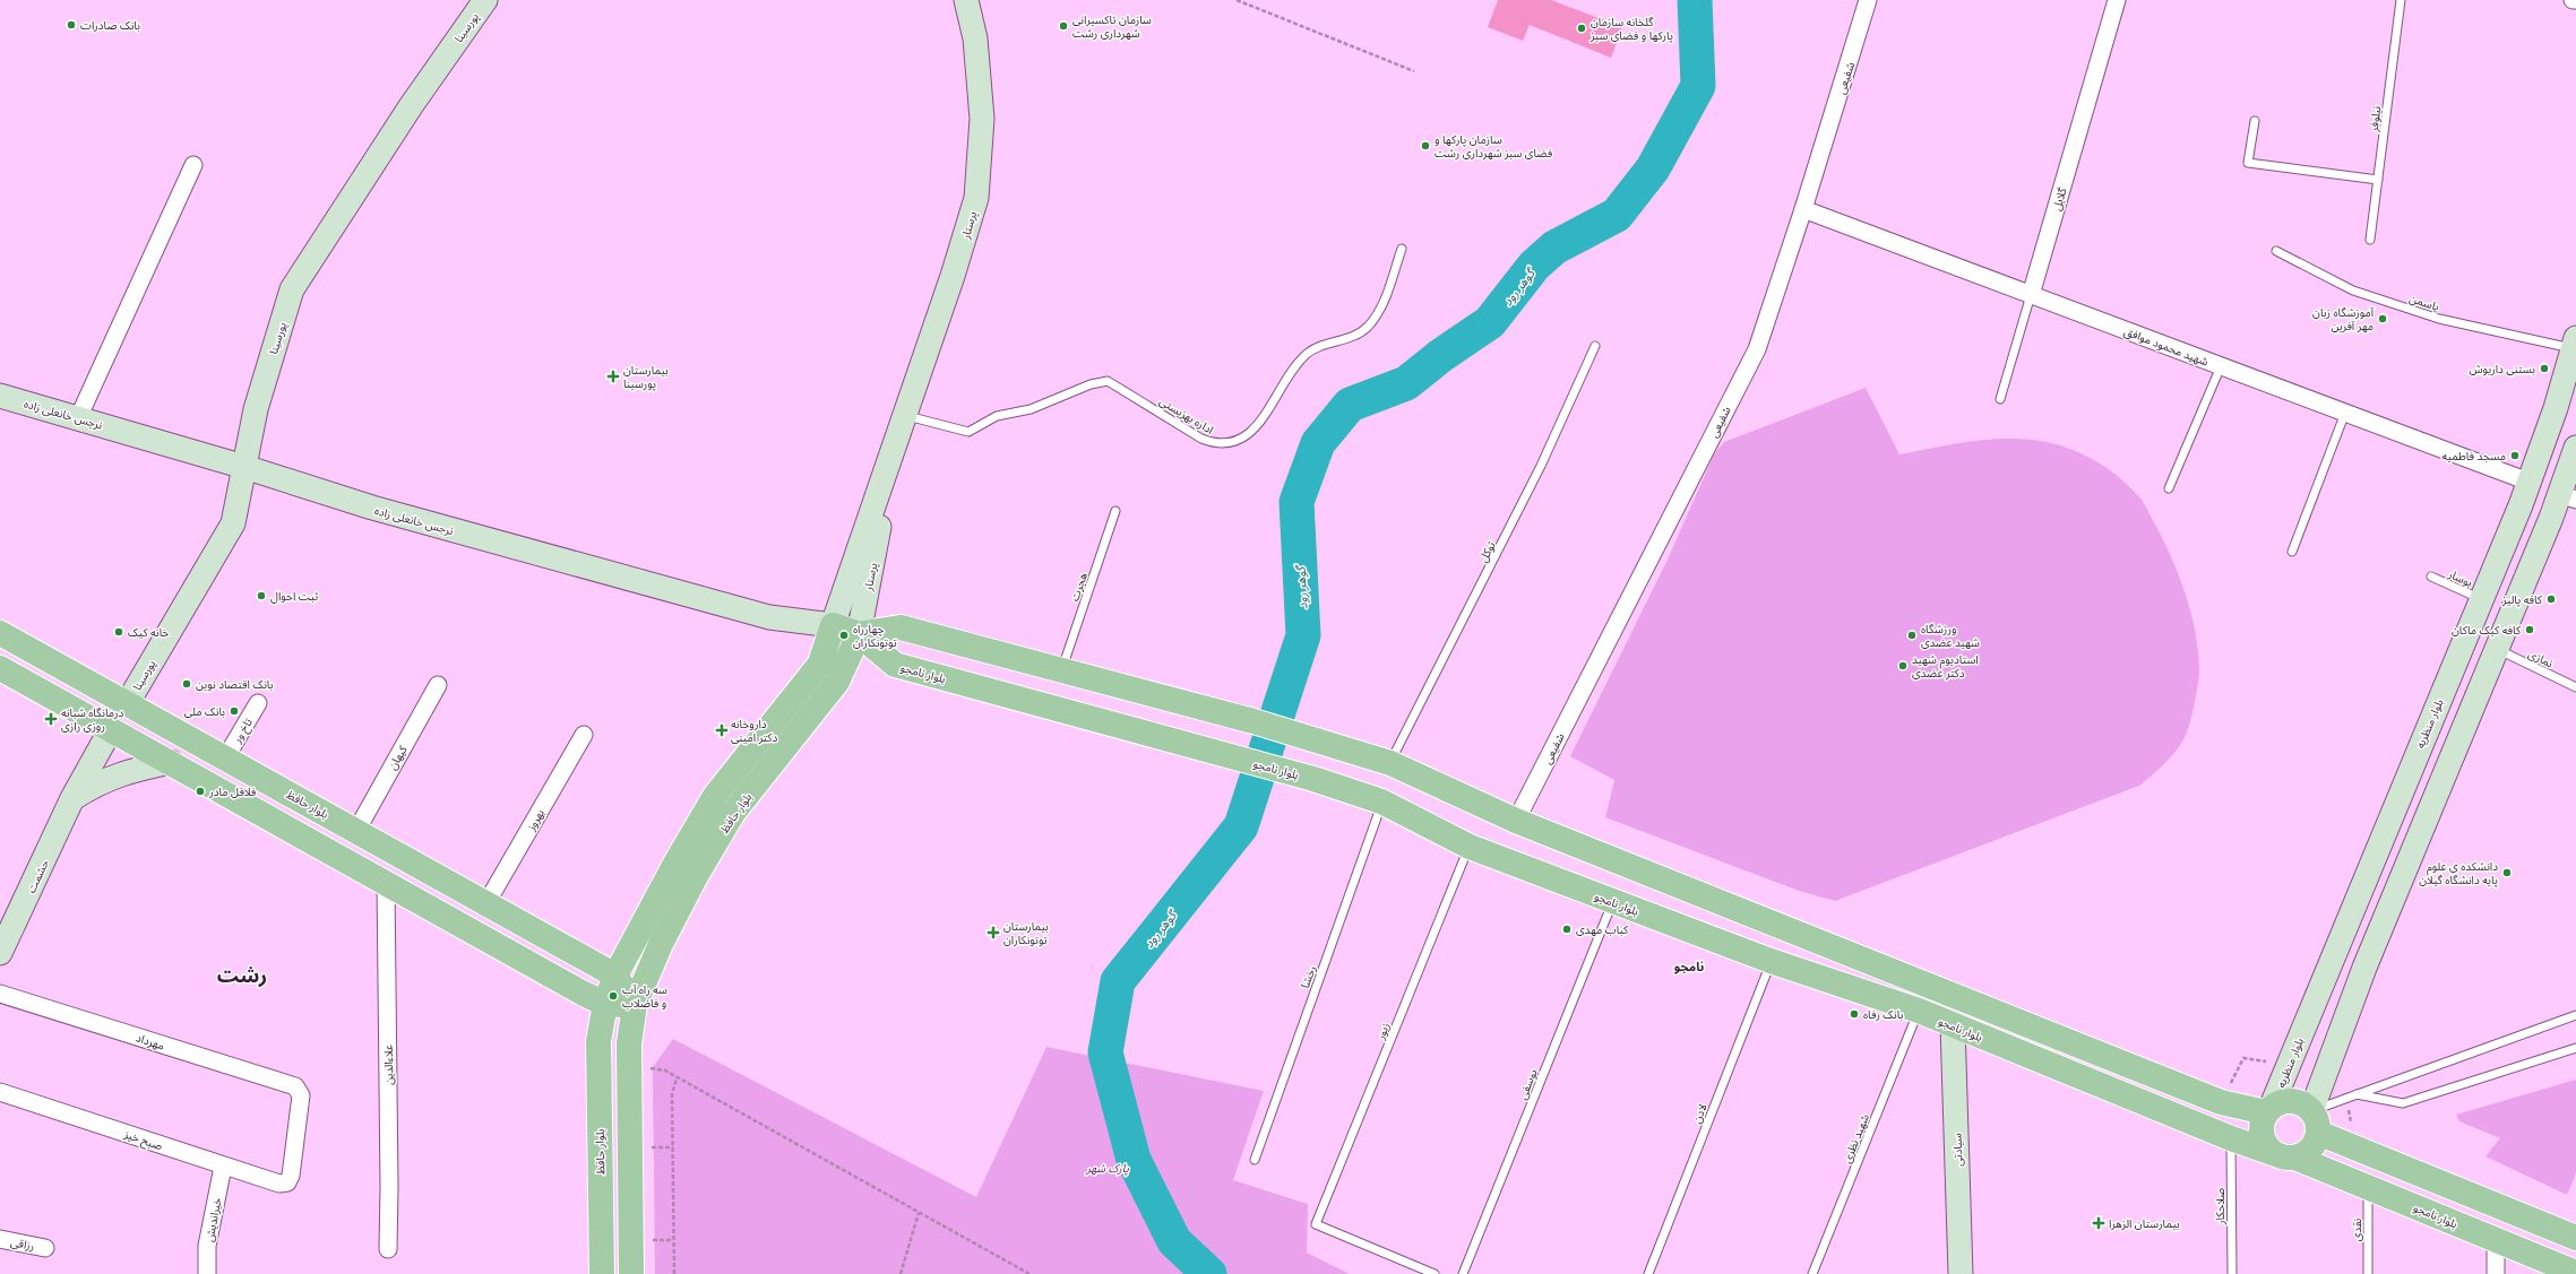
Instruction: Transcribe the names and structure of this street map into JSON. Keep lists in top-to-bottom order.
{
  "streets": {
    "main road": [
      "پورسینا",
      "پرستار",
      "نرجس خانعلی زاده",
      "بلوار نامجو",
      "بلوار منظریه",
      "بلوار حافظ",
      "حشمت",
      "سیادتی"
    ],
    "street": [
      "شفیعی",
      "گلایل",
      "شهید محمود موافق",
      "تاخ ور",
      "کیهان",
      "بهروز",
      "مهرداد",
      "علاءالدین",
      "صبح خیز",
      "خیراندیش",
      "رزاقی"
    ],
    "lane": [
      "نیلوفر",
      "یاسمن",
      "اداره بهزیستی",
      "توکل",
      "بوسار",
      "هجرت",
      "نمازی",
      "رخشا",
      "زیور",
      "یوسفی",
      "لادن",
      "شهید نظری",
      "صلاحکار",
      "نقدی"
    ]
  },
  "crossings": [
    ["پورسینا", "نرجس خانعلی زاده"],
    ["پورسینا", "بلوار حافظ"],
    ["شفیعی", "شهید محمود موافق"],
    ["گلایل", "شهید محمود موافق"],
    ["پرستار", "نرجس خانعلی زاده"],
    ["پرستار", "اداره بهزیستی"],
    ["پرستار", "بلوار نامجو"],
    ["پرستار", "بلوار حافظ"],
    ["یاسمن", "بلوار منظریه"],
    ["شهید محمود موافق", "بلوار منظریه"],
    ["نرجس خانعلی زاده", "بلوار حافظ"],
    ["بوسار", "بلوار منظریه"],
    ["بلوار نامجو", "بلوار منظریه"],
    ["بلوار نامجو", "بلوار حافظ"],
    ["بلوار نامجو", "رخشا"],
    ["بلوار نامجو", "زیور"],
    ["بلوار نامجو", "یوسفی"],
    ["بلوار نامجو", "لادن"],
    ["بلوار نامجو", "شهید نظری"],
    ["بلوار نامجو", "سیادتی"],
    ["بلوار نامجو", "صلاحکار"],
    ["بلوار نامجو", "نقدی"],
    ["تاخ ور", "بلوار حافظ"],
    ["کیهان", "بلوار حافظ"],
    ["بلوار حافظ", "بهروز"],
    ["مهرداد", "صبح خیز"],
    ["صبح خیز", "خیراندیش"]
  ],
  "districts": ["نامجو", "رشت"],
  "water": ["گوهر رود"],
  "parks": ["پارک شهر"],
  "places": {
    "other": [
      "بانک صادرات",
      "سازمان تاکسیرانی شهرداری رشت",
      "گلخانه سازمان پارکها و فضای سبز",
      "سازمان پارکها و فضای سبز شهرداری رشت",
      "آموزشگاه زبان مهر آفرین",
      "بستنی داریوش",
      "مسجد فاطمیه",
      "ثبت احوال",
      "کافه پالیز",
      "کافه کیک ماکان",
      "خانه کیک",
      "چهارراه توتونکاران",
      "ورزشگاه شهید عضدی",
      "استادیوم شهید دکتر عضدی",
      "بانک اقتصاد نوین",
      "بانک ملی",
      "فلافل مادر",
      "دانشکده ی علوم پایه دانشگاه گیلان",
      "کباب مهدی",
      "سه راه آب و فاضلاب",
      "بانک رفاه"
    ],
    "health": [
      "بیمارستان پورسینا",
      "درمانگاه شبانه روزی رازی",
      "داروخانه دکتر امینی",
      "بیمارستان توتونکاران",
      "بیمارستان الزهرا"
    ]
  }
}
